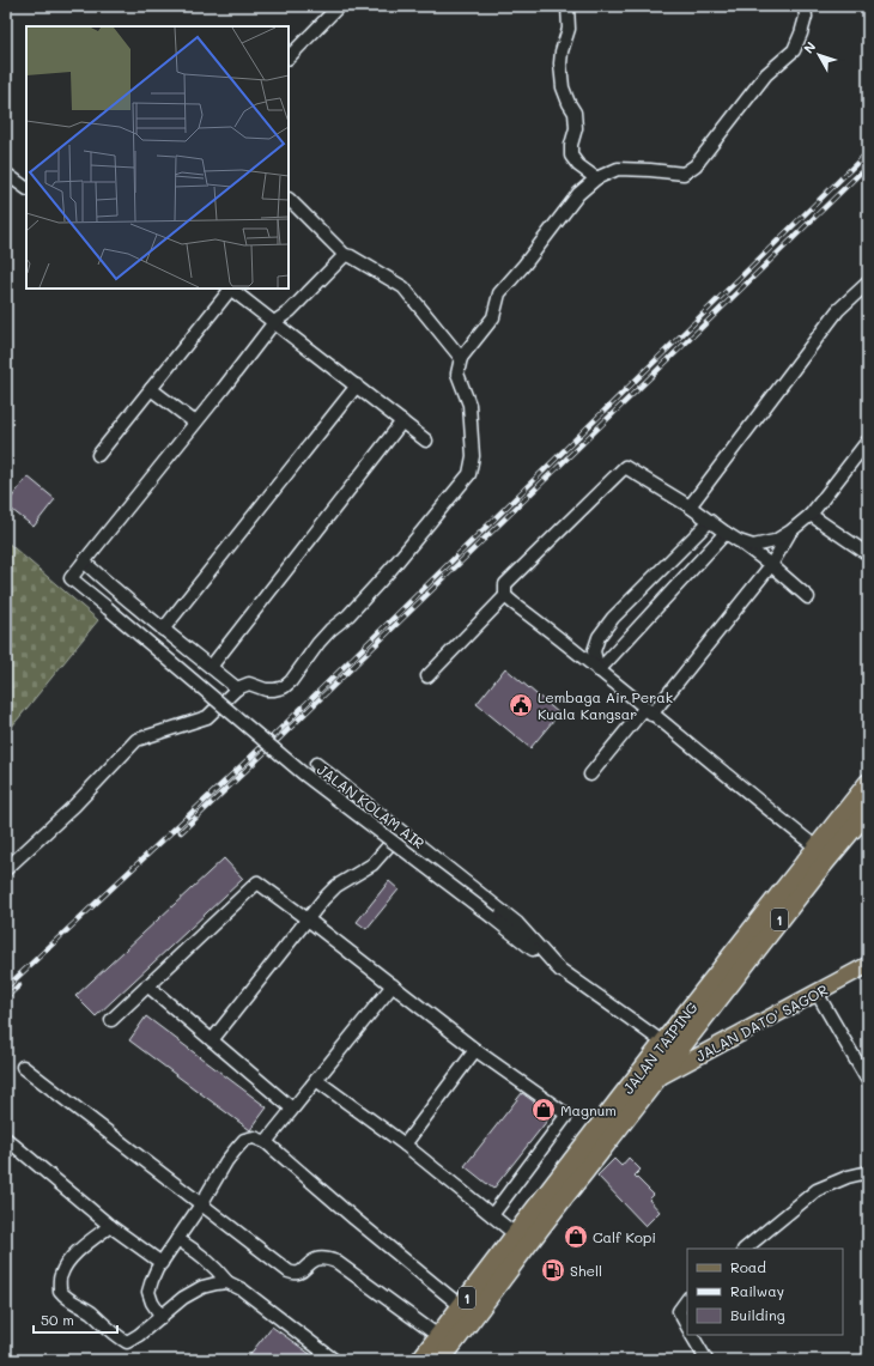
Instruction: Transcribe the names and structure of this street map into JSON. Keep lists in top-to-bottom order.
{
  "streets": {
    "highway": ["1", "JALAN TAIPING"],
    "main road": ["JALAN DATO' SAGOR"],
    "street": ["JALAN KOLAM AIR"]
  },
  "crossings": [
    ["JALAN KOLAM AIR", "JALAN TAIPING"],
    ["JALAN DATO' SAGOR", "JALAN TAIPING"]
  ],
  "places": {
    "public building": ["Lembaga Air Perak Kuala Kangsar"],
    "shop": ["Magnum", "Calf Kopi"],
    "fuel station": ["Shell"]
  },
  "legend": ["Road", "Railway", "Building"],
  "scale_bar": "50 m",
  "north": "top left"
}
